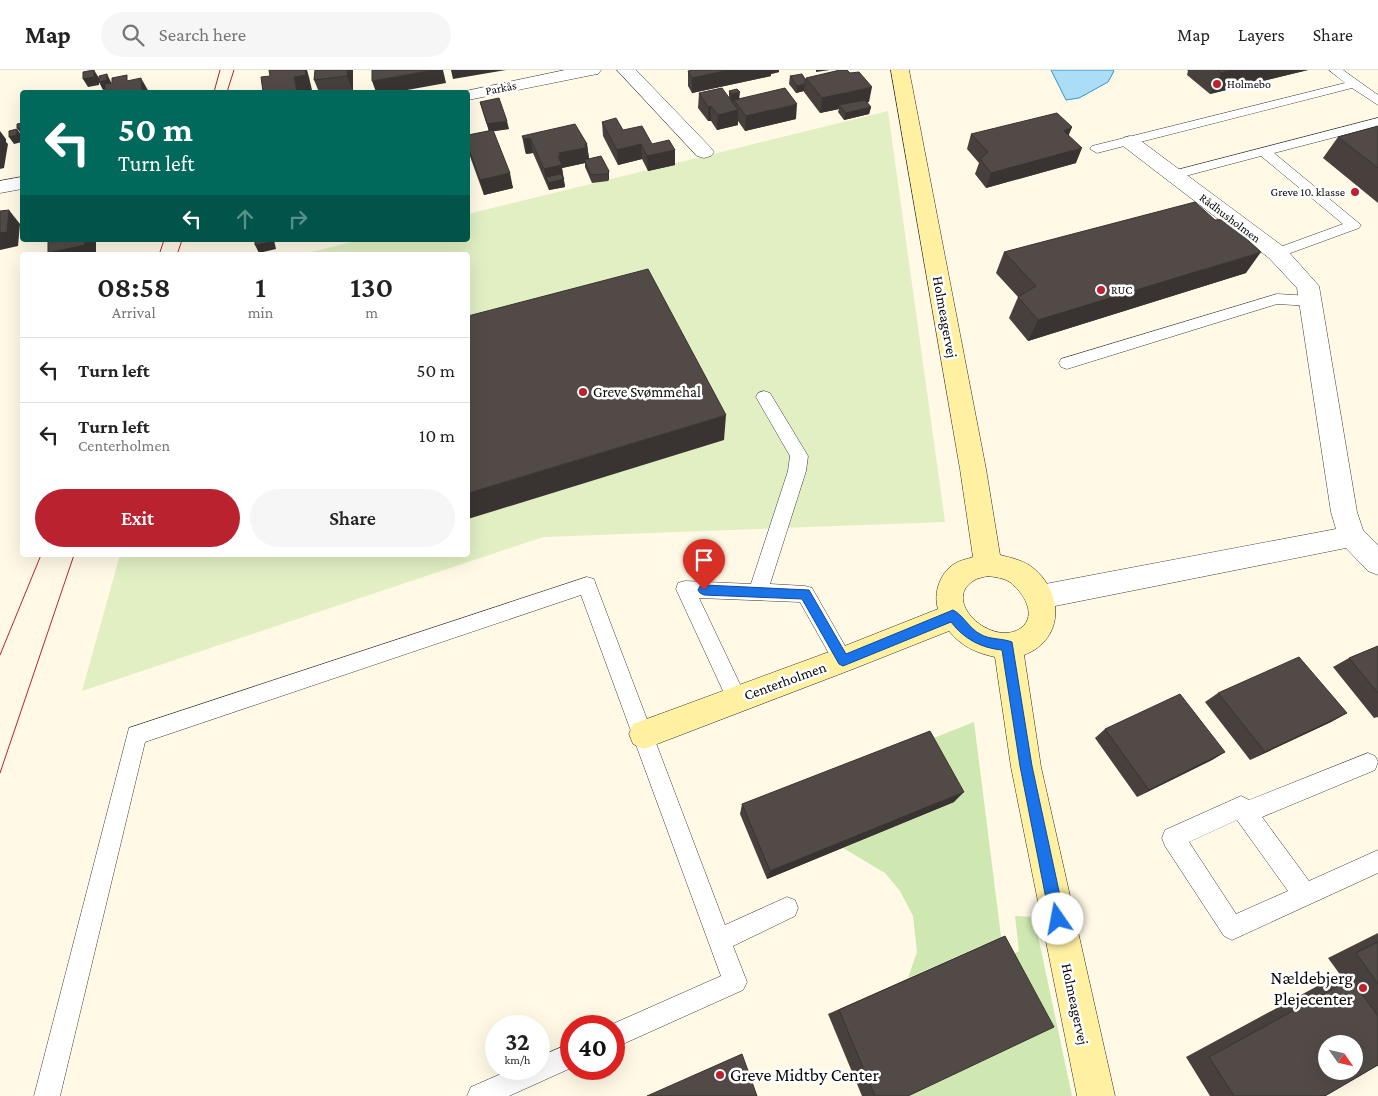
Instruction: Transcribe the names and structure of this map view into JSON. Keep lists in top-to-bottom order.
{
  "streets": {
    "street": [
      "Parkås",
      "Rådhusholmen",
      "Holmeagervej",
      "Centerholmen"
    ]
  },
  "crossings": [
    ["Holmeagervej", "Centerholmen"]
  ],
  "places": [
    "Holmebo",
    "Greve 10. klasse",
    "RUC",
    "Greve Svømmehal",
    "Nældebjerg Plejecenter",
    "Greve Midtby Center"
  ],
  "north": "bottom right",
  "page": {
    "header": "Map",
    "search": "Search here",
    "nav": ["Map", "Layers", "Share"],
    "turn": ["50 m", "Turn left"],
    "eta": [
      "08:58",
      "Arrival",
      "1",
      "min",
      "130",
      "m"
    ],
    "list": [
      {
        "name": "Turn left",
        "value": "50 m"
      },
      {
        "name": "Turn left",
        "note": "Centerholmen",
        "value": "10 m"
      }
    ],
    "buttons": ["Exit", "Share"],
    "speed": "32 km/h",
    "limit": "40"
  }
}
